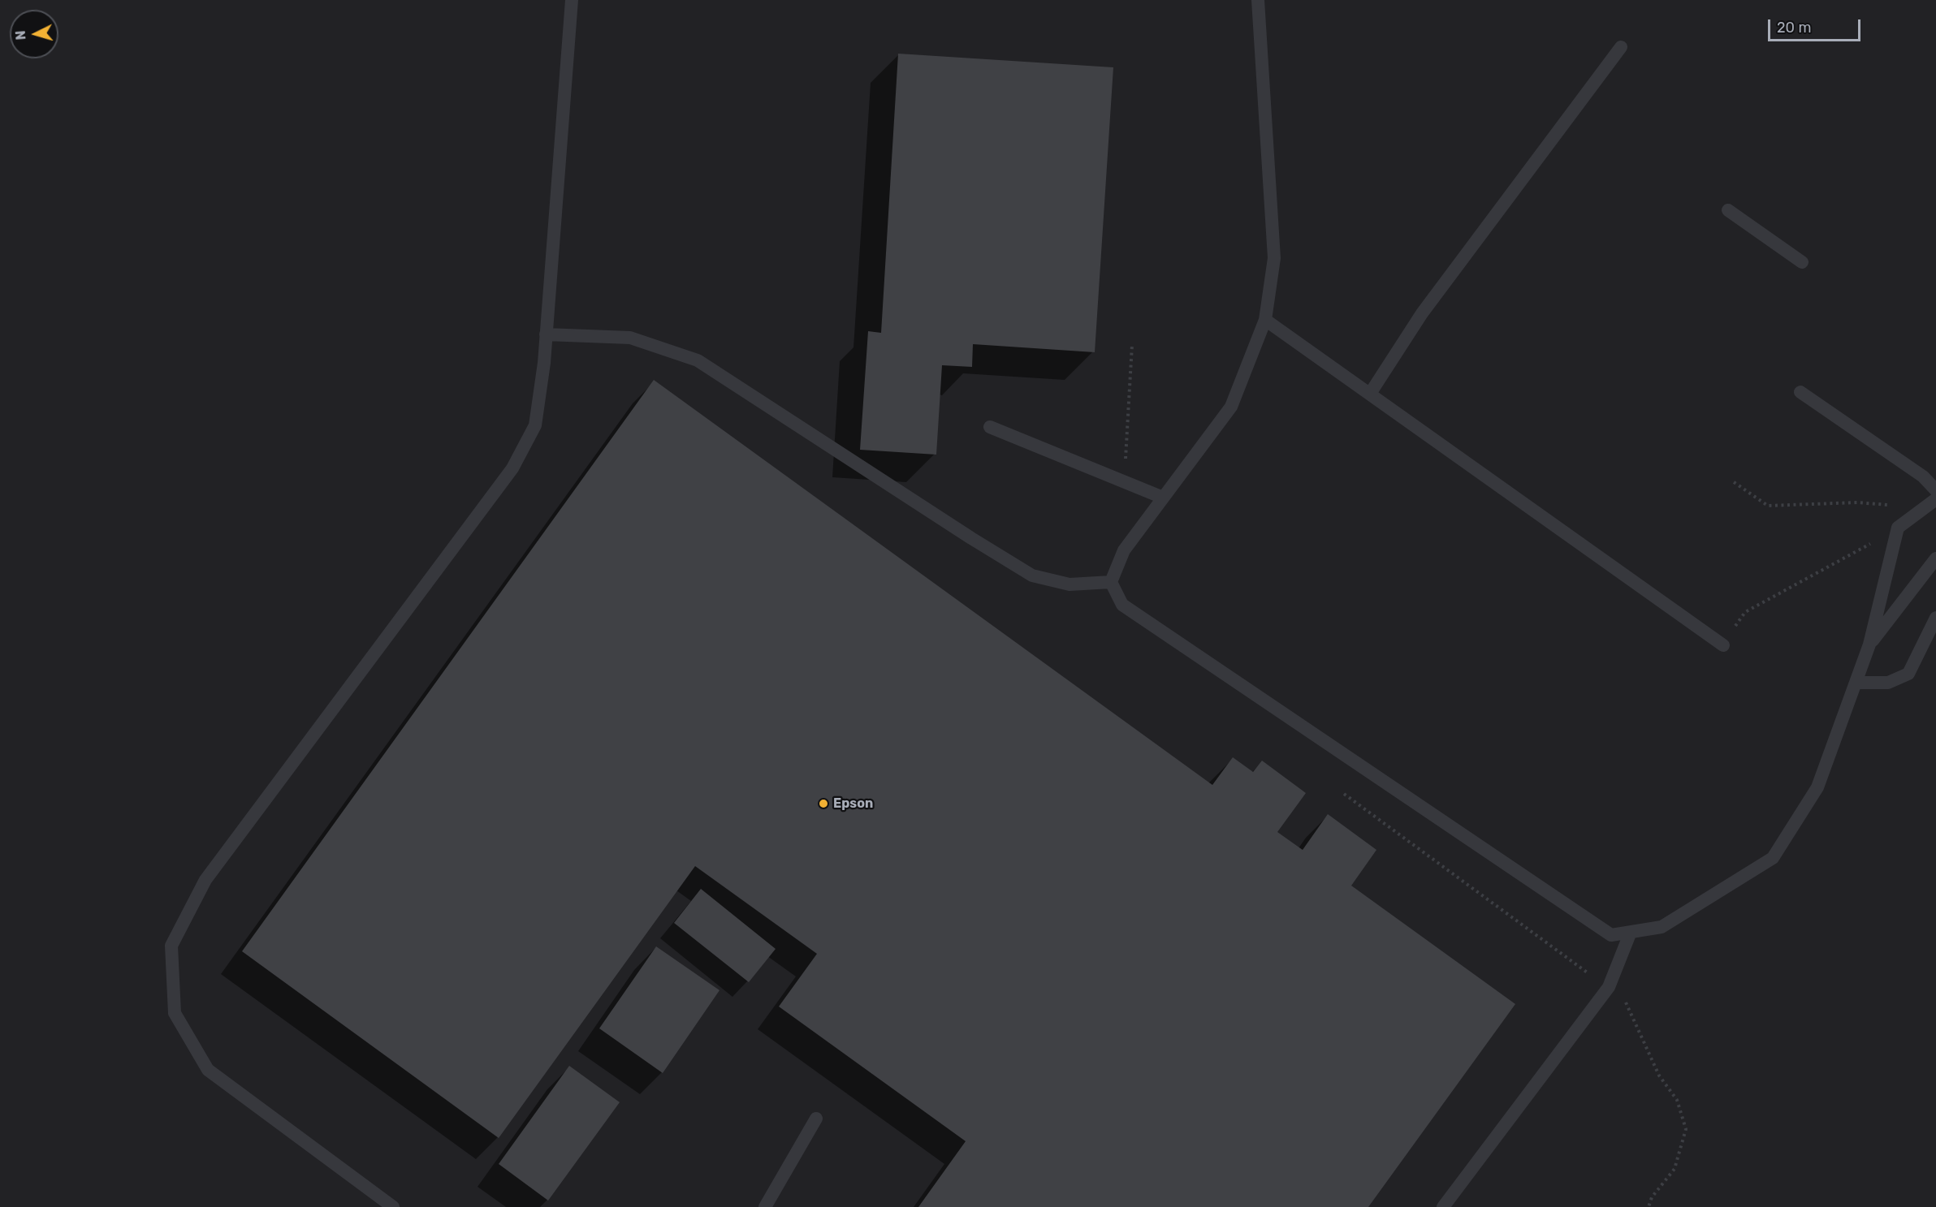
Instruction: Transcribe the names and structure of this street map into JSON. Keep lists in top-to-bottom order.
{
  "places": ["Epson"],
  "scale_bar": "20 m",
  "north": "left"
}
